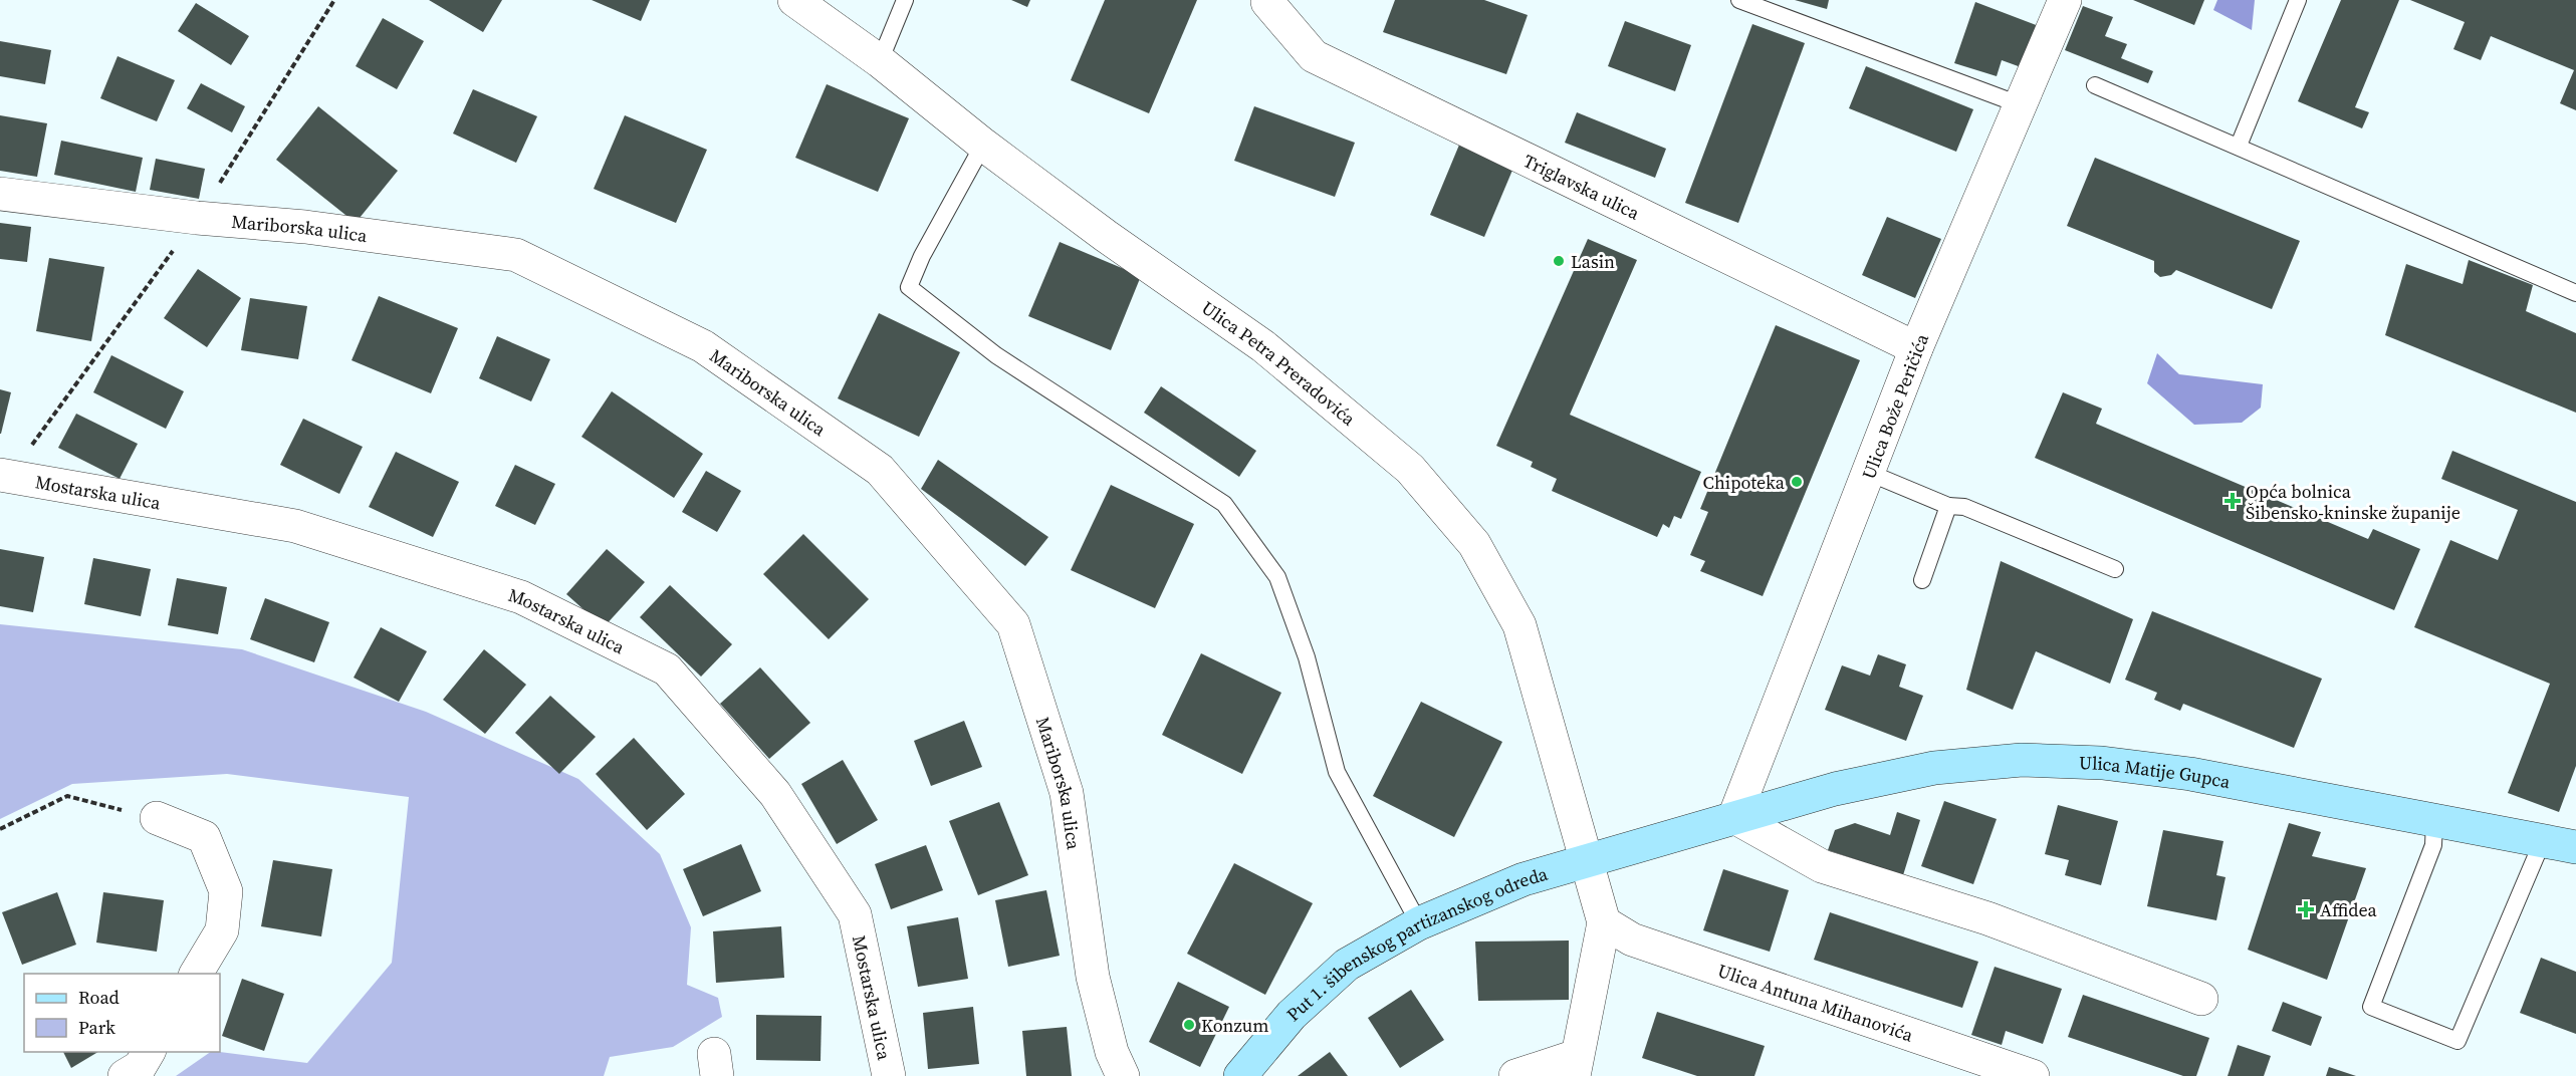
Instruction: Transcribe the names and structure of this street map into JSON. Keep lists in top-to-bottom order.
{
  "streets": {
    "street": [
      "Triglavska ulica",
      "Mariborska ulica",
      "Ulica Petra Preradovića",
      "Ulica Bože Peričića",
      "Mostarska ulica",
      "Ulica Matije Gupca",
      "Put 1. šibenskog partizanskog odreda",
      "Ulica Antuna Mihanovića"
    ]
  },
  "crossings": [
    ["Triglavska ulica", "Ulica Bože Peričića"],
    ["Ulica Petra Preradovića", "Ulica Matije Gupca"],
    ["Ulica Petra Preradovića", "Put 1. šibenskog partizanskog odreda"],
    ["Ulica Petra Preradovića", "Ulica Antuna Mihanovića"],
    ["Ulica Bože Peričića", "Ulica Matije Gupca"],
    ["Ulica Matije Gupca", "Put 1. šibenskog partizanskog odreda"]
  ],
  "places": {
    "other": ["Lasin", "Chipoteka", "Konzum"],
    "health": ["Opća bolnica Šibensko-kninske županije", "Affidea"]
  },
  "legend": ["Road", "Park"]
}
